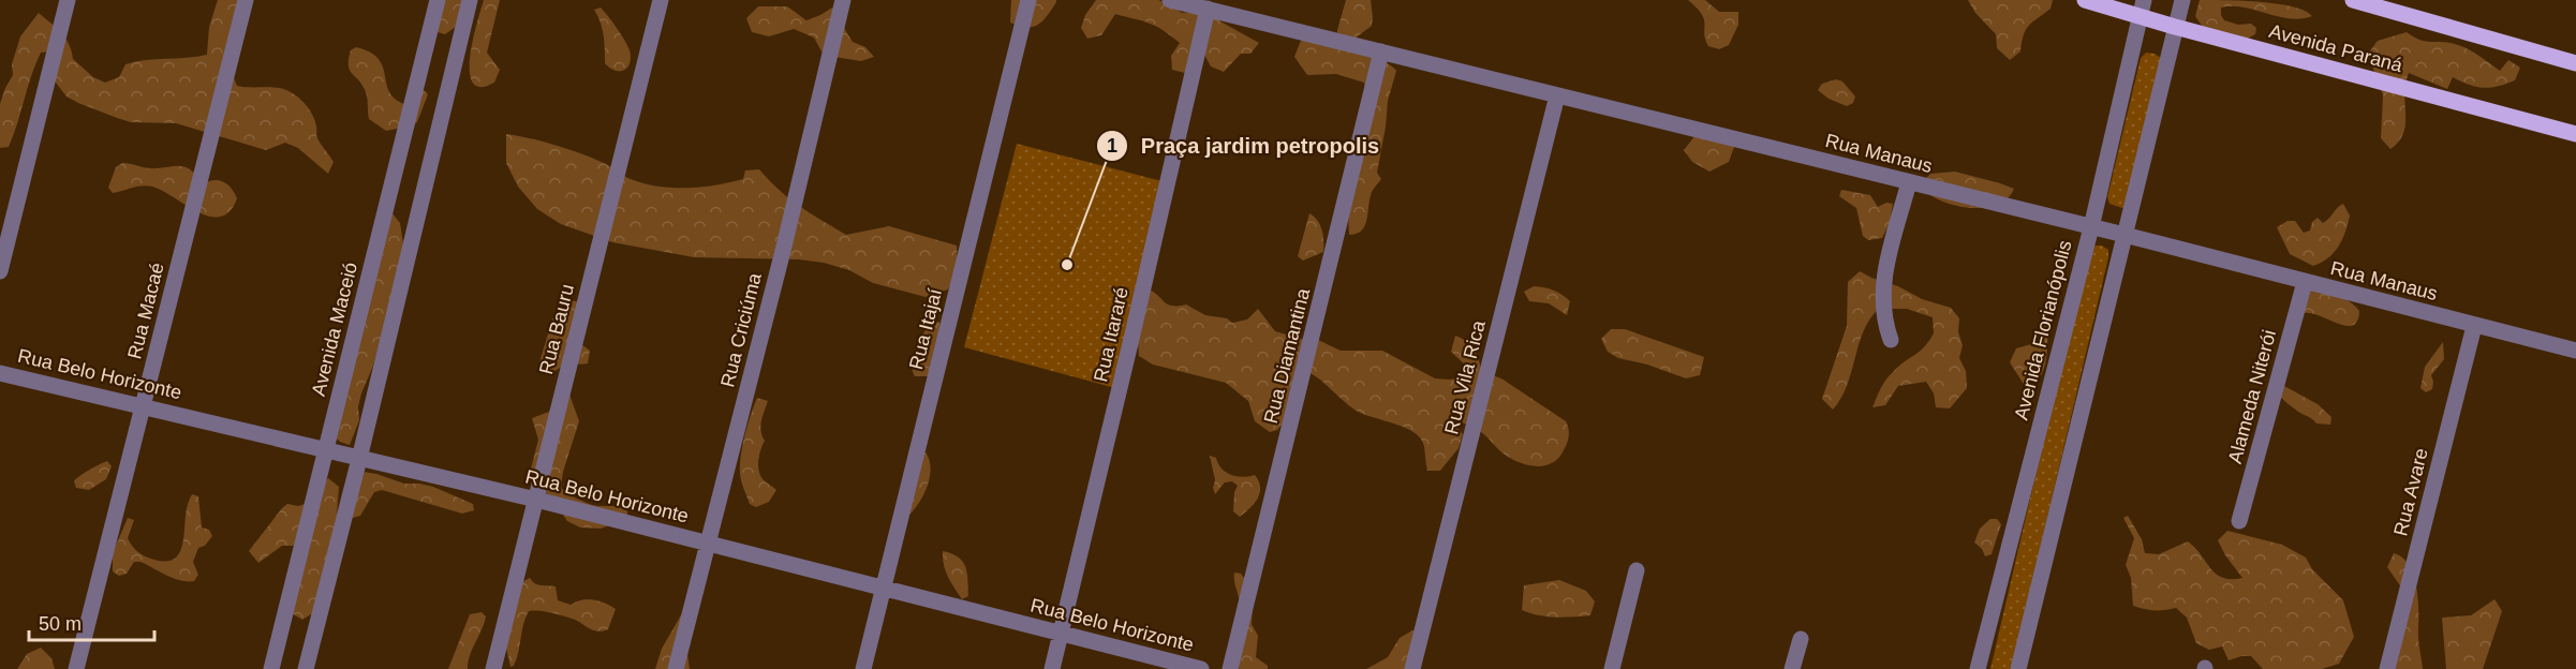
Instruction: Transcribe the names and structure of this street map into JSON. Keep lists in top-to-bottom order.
{
  "streets": {
    "main road": ["Avenida Paraná"],
    "street": [
      "Rua Manaus",
      "Rua Macaé",
      "Avenida Maceió",
      "Rua Bauru",
      "Rua Itajaí",
      "Rua Criciúma",
      "Avenida Florianópolis",
      "Rua Itararé",
      "Rua Diamantina",
      "Rua Belo Horizonte",
      "Rua Vila Rica",
      "Alameda Niterói",
      "Rua Avare"
    ]
  },
  "crossings": [
    ["Avenida Paraná", "Avenida Florianópolis"],
    ["Rua Manaus", "Avenida Florianópolis"],
    ["Rua Manaus", "Rua Itararé"],
    ["Rua Manaus", "Rua Diamantina"],
    ["Rua Manaus", "Rua Vila Rica"],
    ["Rua Manaus", "Alameda Niterói"],
    ["Rua Manaus", "Rua Avare"],
    ["Rua Macaé", "Rua Belo Horizonte"],
    ["Avenida Maceió", "Rua Belo Horizonte"],
    ["Rua Bauru", "Rua Belo Horizonte"],
    ["Rua Itajaí", "Rua Belo Horizonte"],
    ["Rua Criciúma", "Rua Belo Horizonte"],
    ["Rua Itararé", "Rua Belo Horizonte"]
  ],
  "places": ["Praça jardim petropolis"],
  "scale_bar": "50 m"
}
